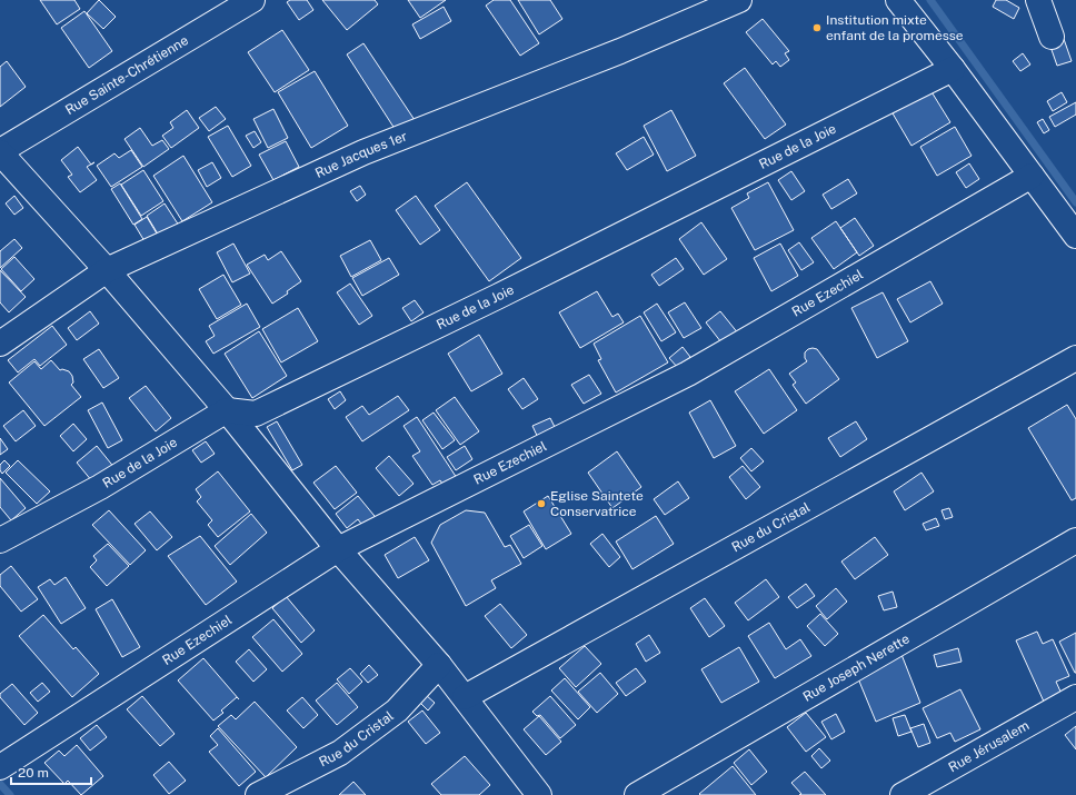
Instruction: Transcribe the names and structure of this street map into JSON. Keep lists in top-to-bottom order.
{
  "streets": {
    "street": [
      "Rue Sainte-Chrétienne",
      "Rue de la Joie",
      "Rue Jacques 1er",
      "Rue Ezechiel",
      "Rue du Cristal",
      "Rue Joseph Nerette",
      "Rue Jérusalem"
    ]
  },
  "places": ["Institution mixte enfant de la promesse", "Eglise Saintete Conservatrice"],
  "scale_bar": "20 m"
}
